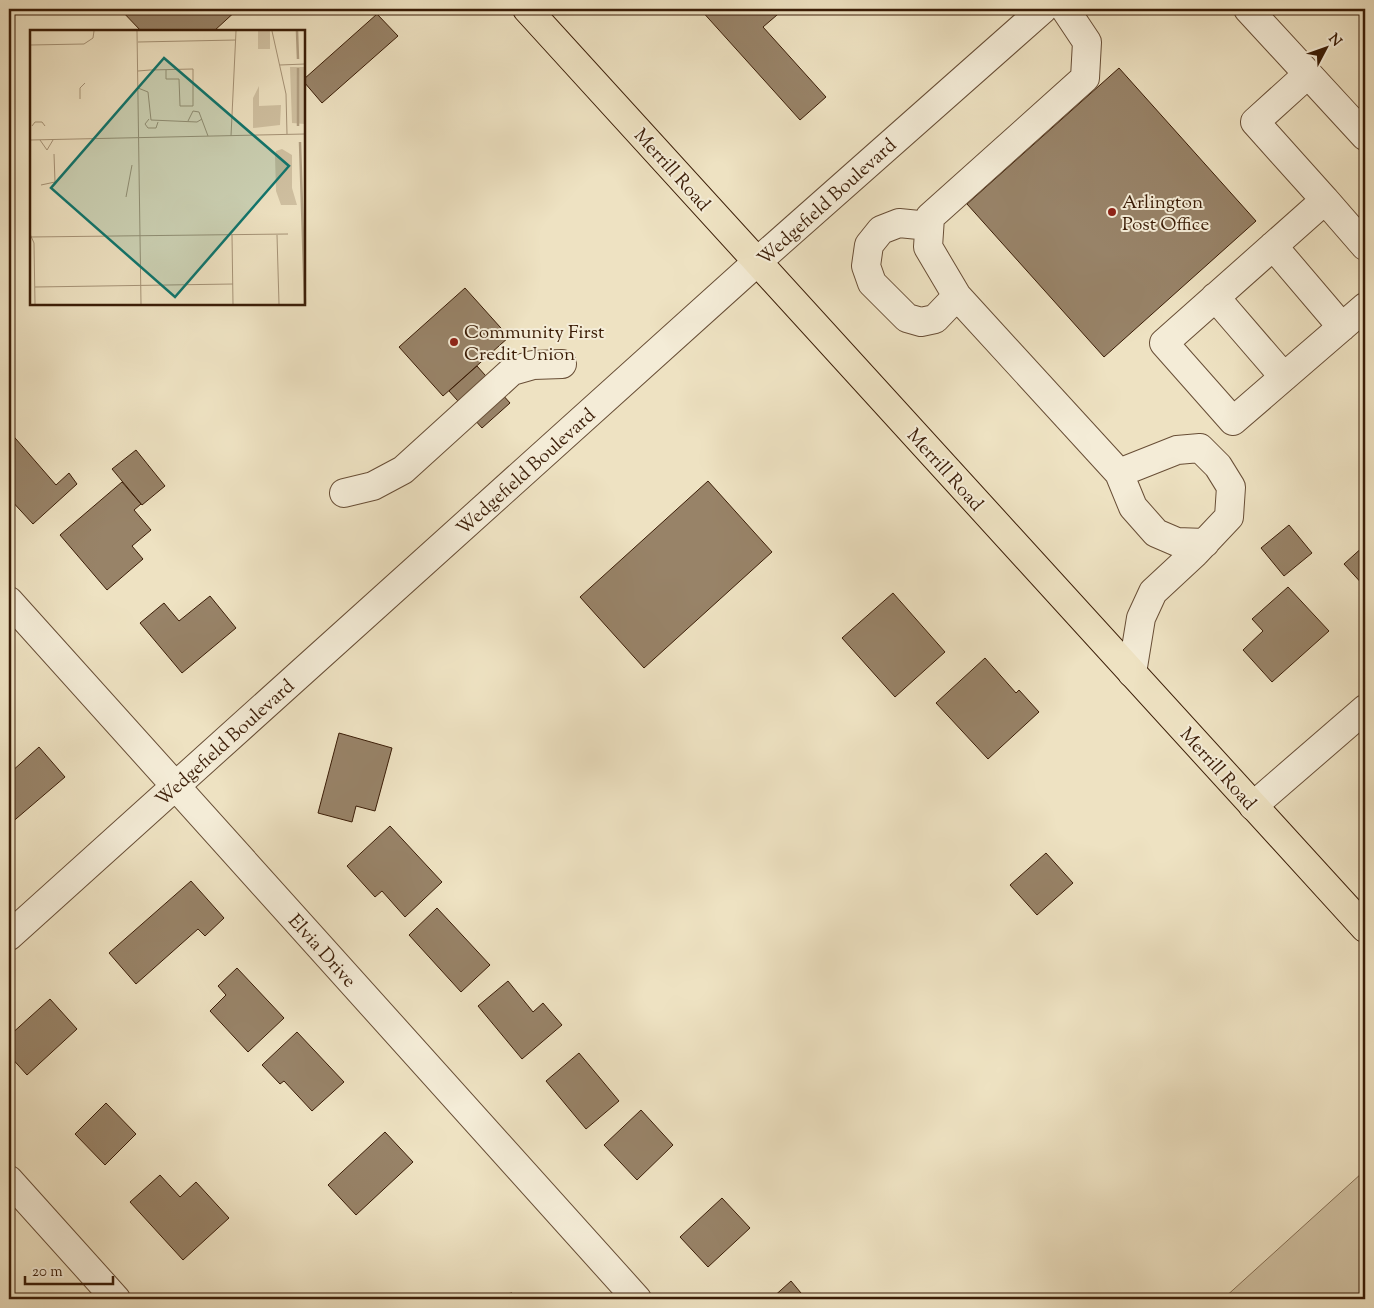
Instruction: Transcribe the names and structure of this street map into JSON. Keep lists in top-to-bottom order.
{
  "streets": {
    "main road": ["Merrill Road"],
    "street": ["Wedgefield Boulevard", "Elvia Drive"]
  },
  "crossings": [
    ["Merrill Road", "Wedgefield Boulevard"],
    ["Wedgefield Boulevard", "Elvia Drive"]
  ],
  "places": ["Arlington Post Office", "Community First Credit Union"],
  "scale_bar": "20 m",
  "north": "top right"
}
